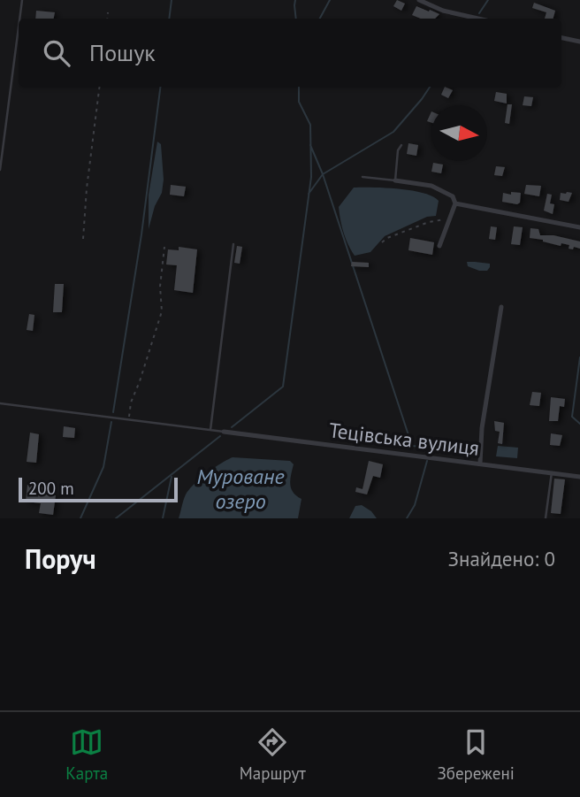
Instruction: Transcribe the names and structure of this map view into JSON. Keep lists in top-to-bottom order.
{
  "streets": {
    "street": ["Тецівська вулиця"]
  },
  "water": ["Муроване озеро"],
  "scale_bar": "200 m",
  "north": "right",
  "page": {
    "search": "Пошук",
    "scale": "200 m",
    "heading": ["Поруч", "Знайдено: 0"],
    "nav": ["Карта", "Маршрут", "Збережені"]
  }
}
